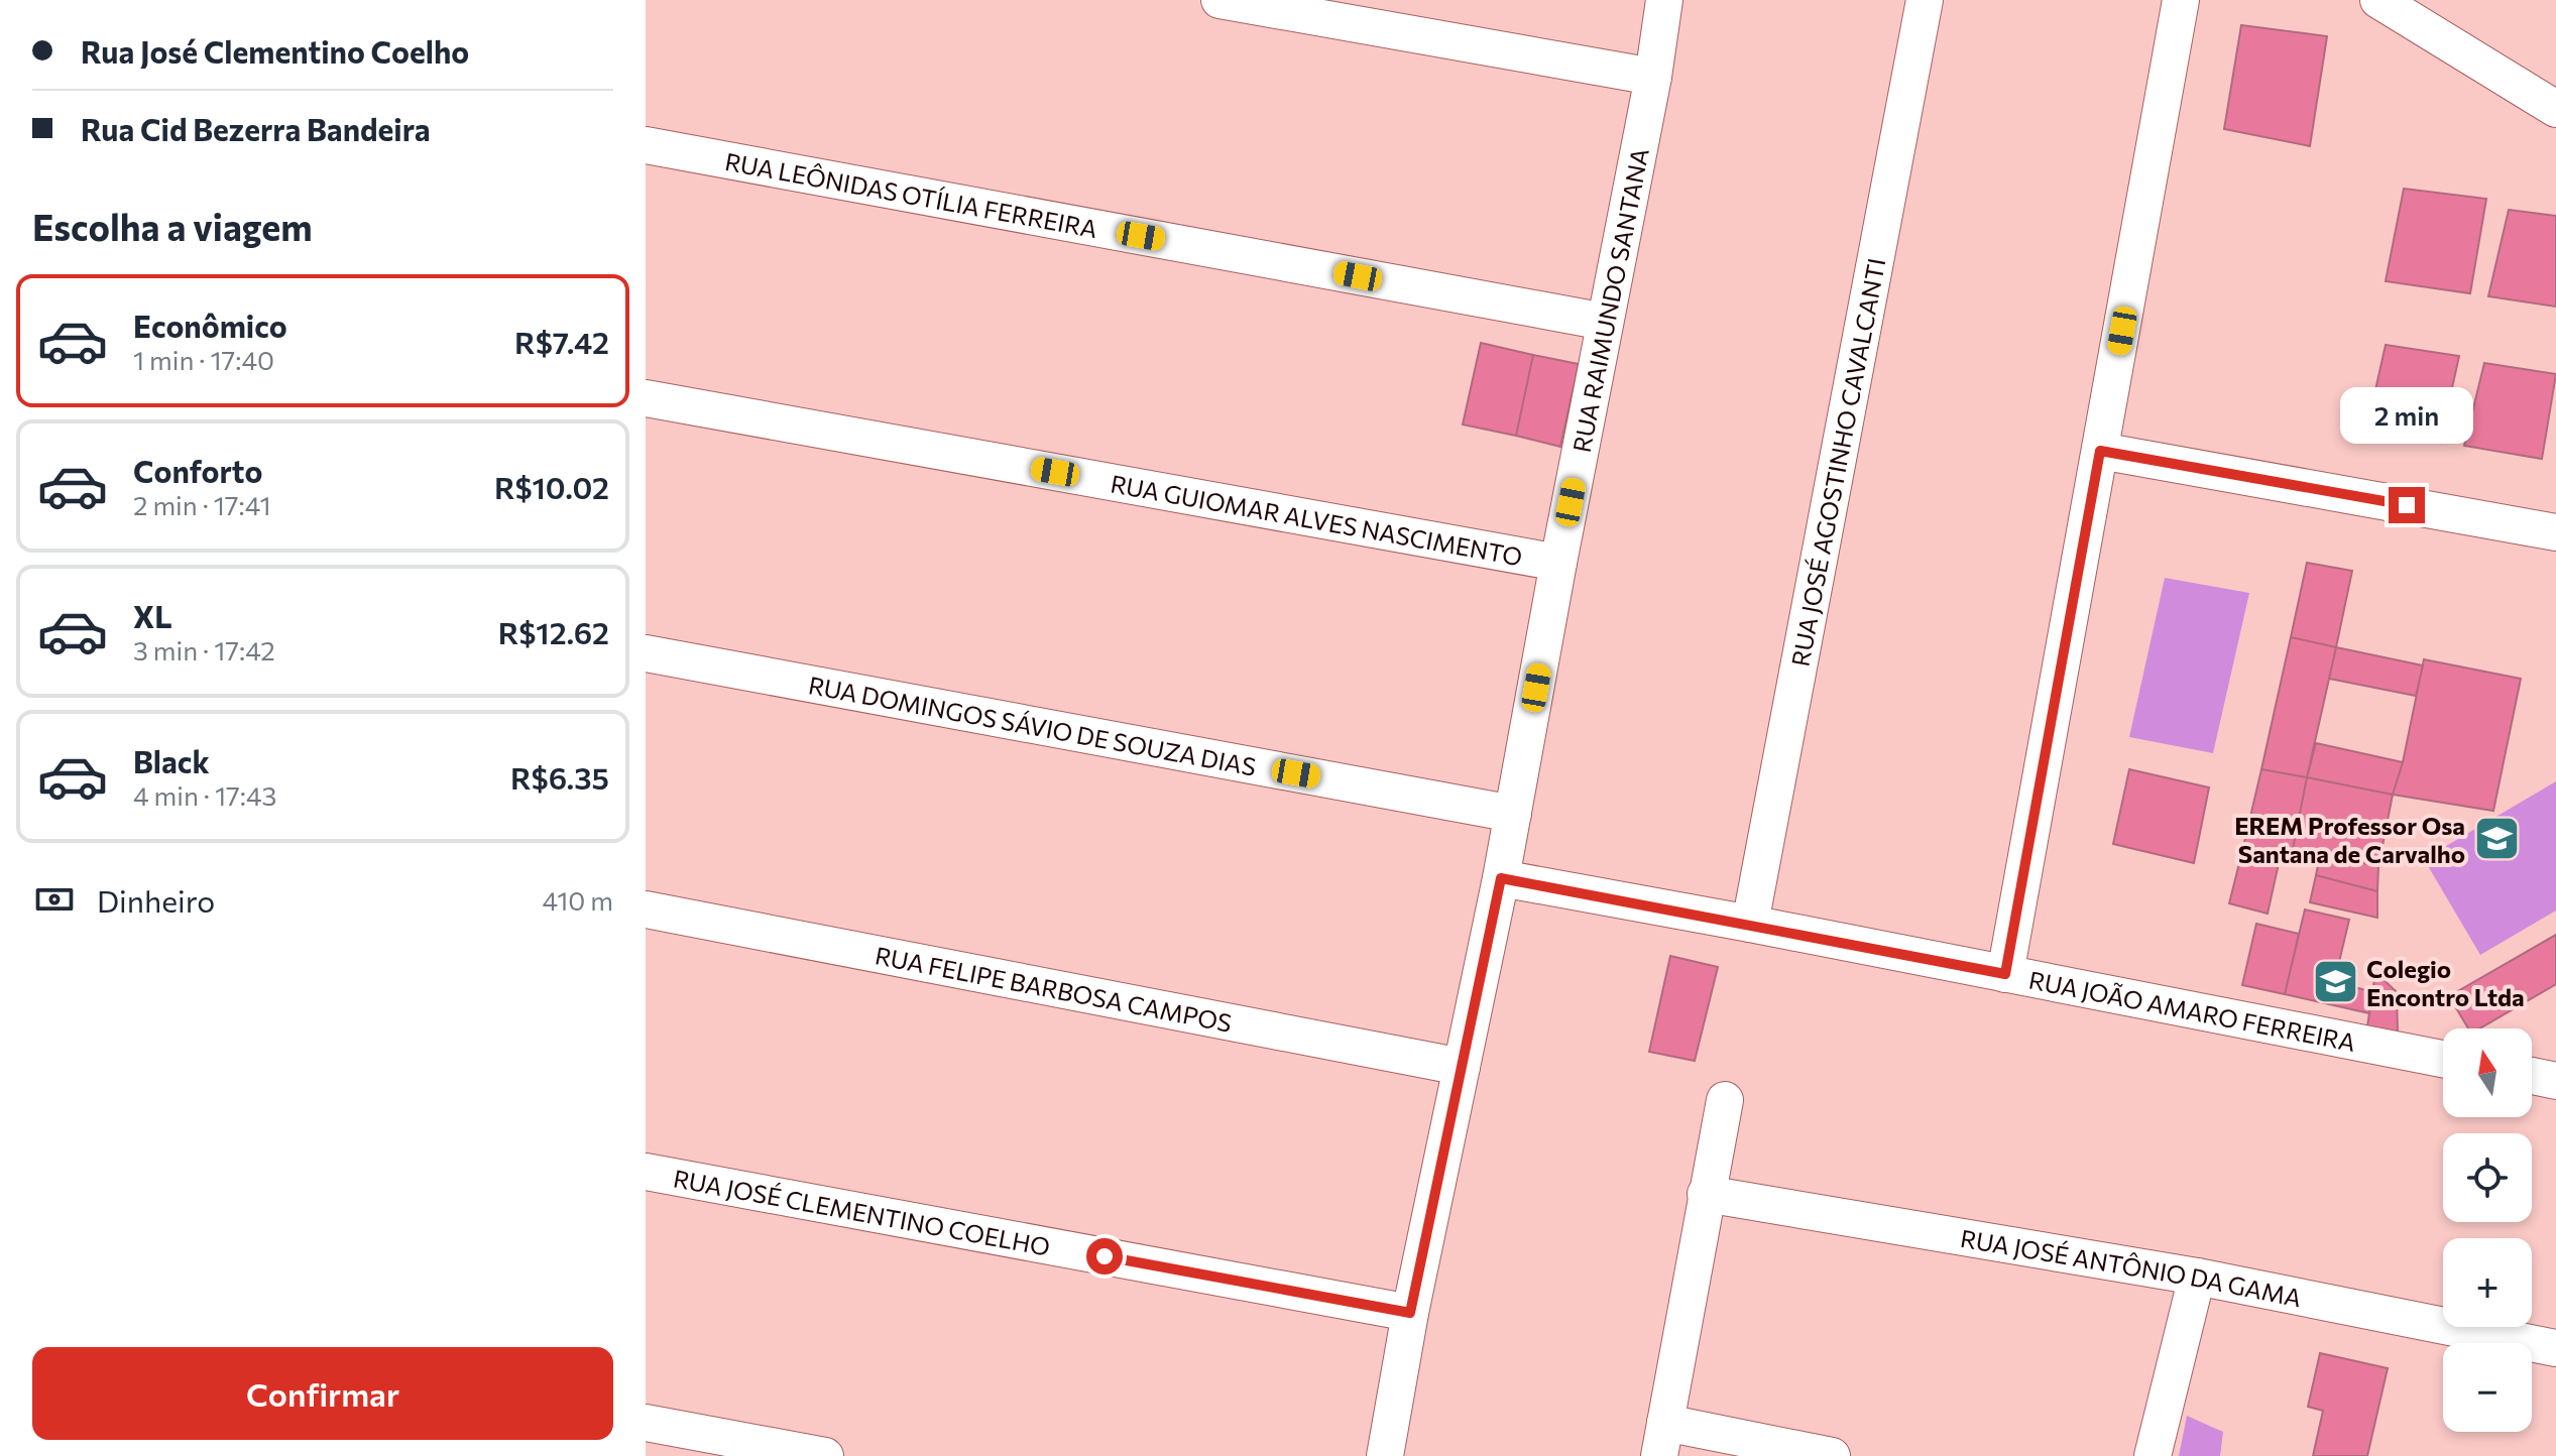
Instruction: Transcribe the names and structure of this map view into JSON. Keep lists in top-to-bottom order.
{
  "streets": {
    "street": [
      "RUA LEÔNIDAS OTÍLIA FERREIRA",
      "RUA RAIMUNDO SANTANA",
      "RUA JOSÉ AGOSTINHO CAVALCANTI",
      "RUA GUIOMAR ALVES NASCIMENTO",
      "RUA DOMINGOS SÁVIO DE SOUZA DIAS",
      "RUA FELIPE BARBOSA CAMPOS",
      "RUA JOÃO AMARO FERREIRA",
      "RUA JOSÉ CLEMENTINO COELHO",
      "RUA JOSÉ ANTÔNIO DA GAMA"
    ]
  },
  "crossings": [
    ["RUA LEÔNIDAS OTÍLIA FERREIRA", "RUA RAIMUNDO SANTANA"],
    ["RUA RAIMUNDO SANTANA", "RUA GUIOMAR ALVES NASCIMENTO"],
    ["RUA RAIMUNDO SANTANA", "RUA DOMINGOS SÁVIO DE SOUZA DIAS"],
    ["RUA RAIMUNDO SANTANA", "RUA FELIPE BARBOSA CAMPOS"],
    ["RUA RAIMUNDO SANTANA", "RUA JOÃO AMARO FERREIRA"],
    ["RUA RAIMUNDO SANTANA", "RUA JOSÉ CLEMENTINO COELHO"],
    ["RUA JOSÉ AGOSTINHO CAVALCANTI", "RUA JOÃO AMARO FERREIRA"]
  ],
  "places": {
    "school or university": ["EREM Professor Osa Santana de Carvalho", "Colegio Encontro Ltda"]
  },
  "north": "top",
  "page": {
    "banner": ["Rua José Clementino Coelho", "Rua Cid Bezerra Bandeira"],
    "heading": "Escolha a viagem",
    "list": [
      {
        "name": "Econômico",
        "note": "1 min · 17:40",
        "value": "R$7.42"
      },
      {
        "name": "Conforto",
        "note": "2 min · 17:41",
        "value": "R$10.02"
      },
      {
        "name": "XL",
        "note": "3 min · 17:42",
        "value": "R$12.62"
      },
      {
        "name": "Black",
        "note": "4 min · 17:43",
        "value": "R$6.35"
      }
    ],
    "bubble": "2 min",
    "pay": ["Dinheiro", "410 m"],
    "map_buttons": ["+", "−"],
    "buttons": "Confirmar"
  }
}
